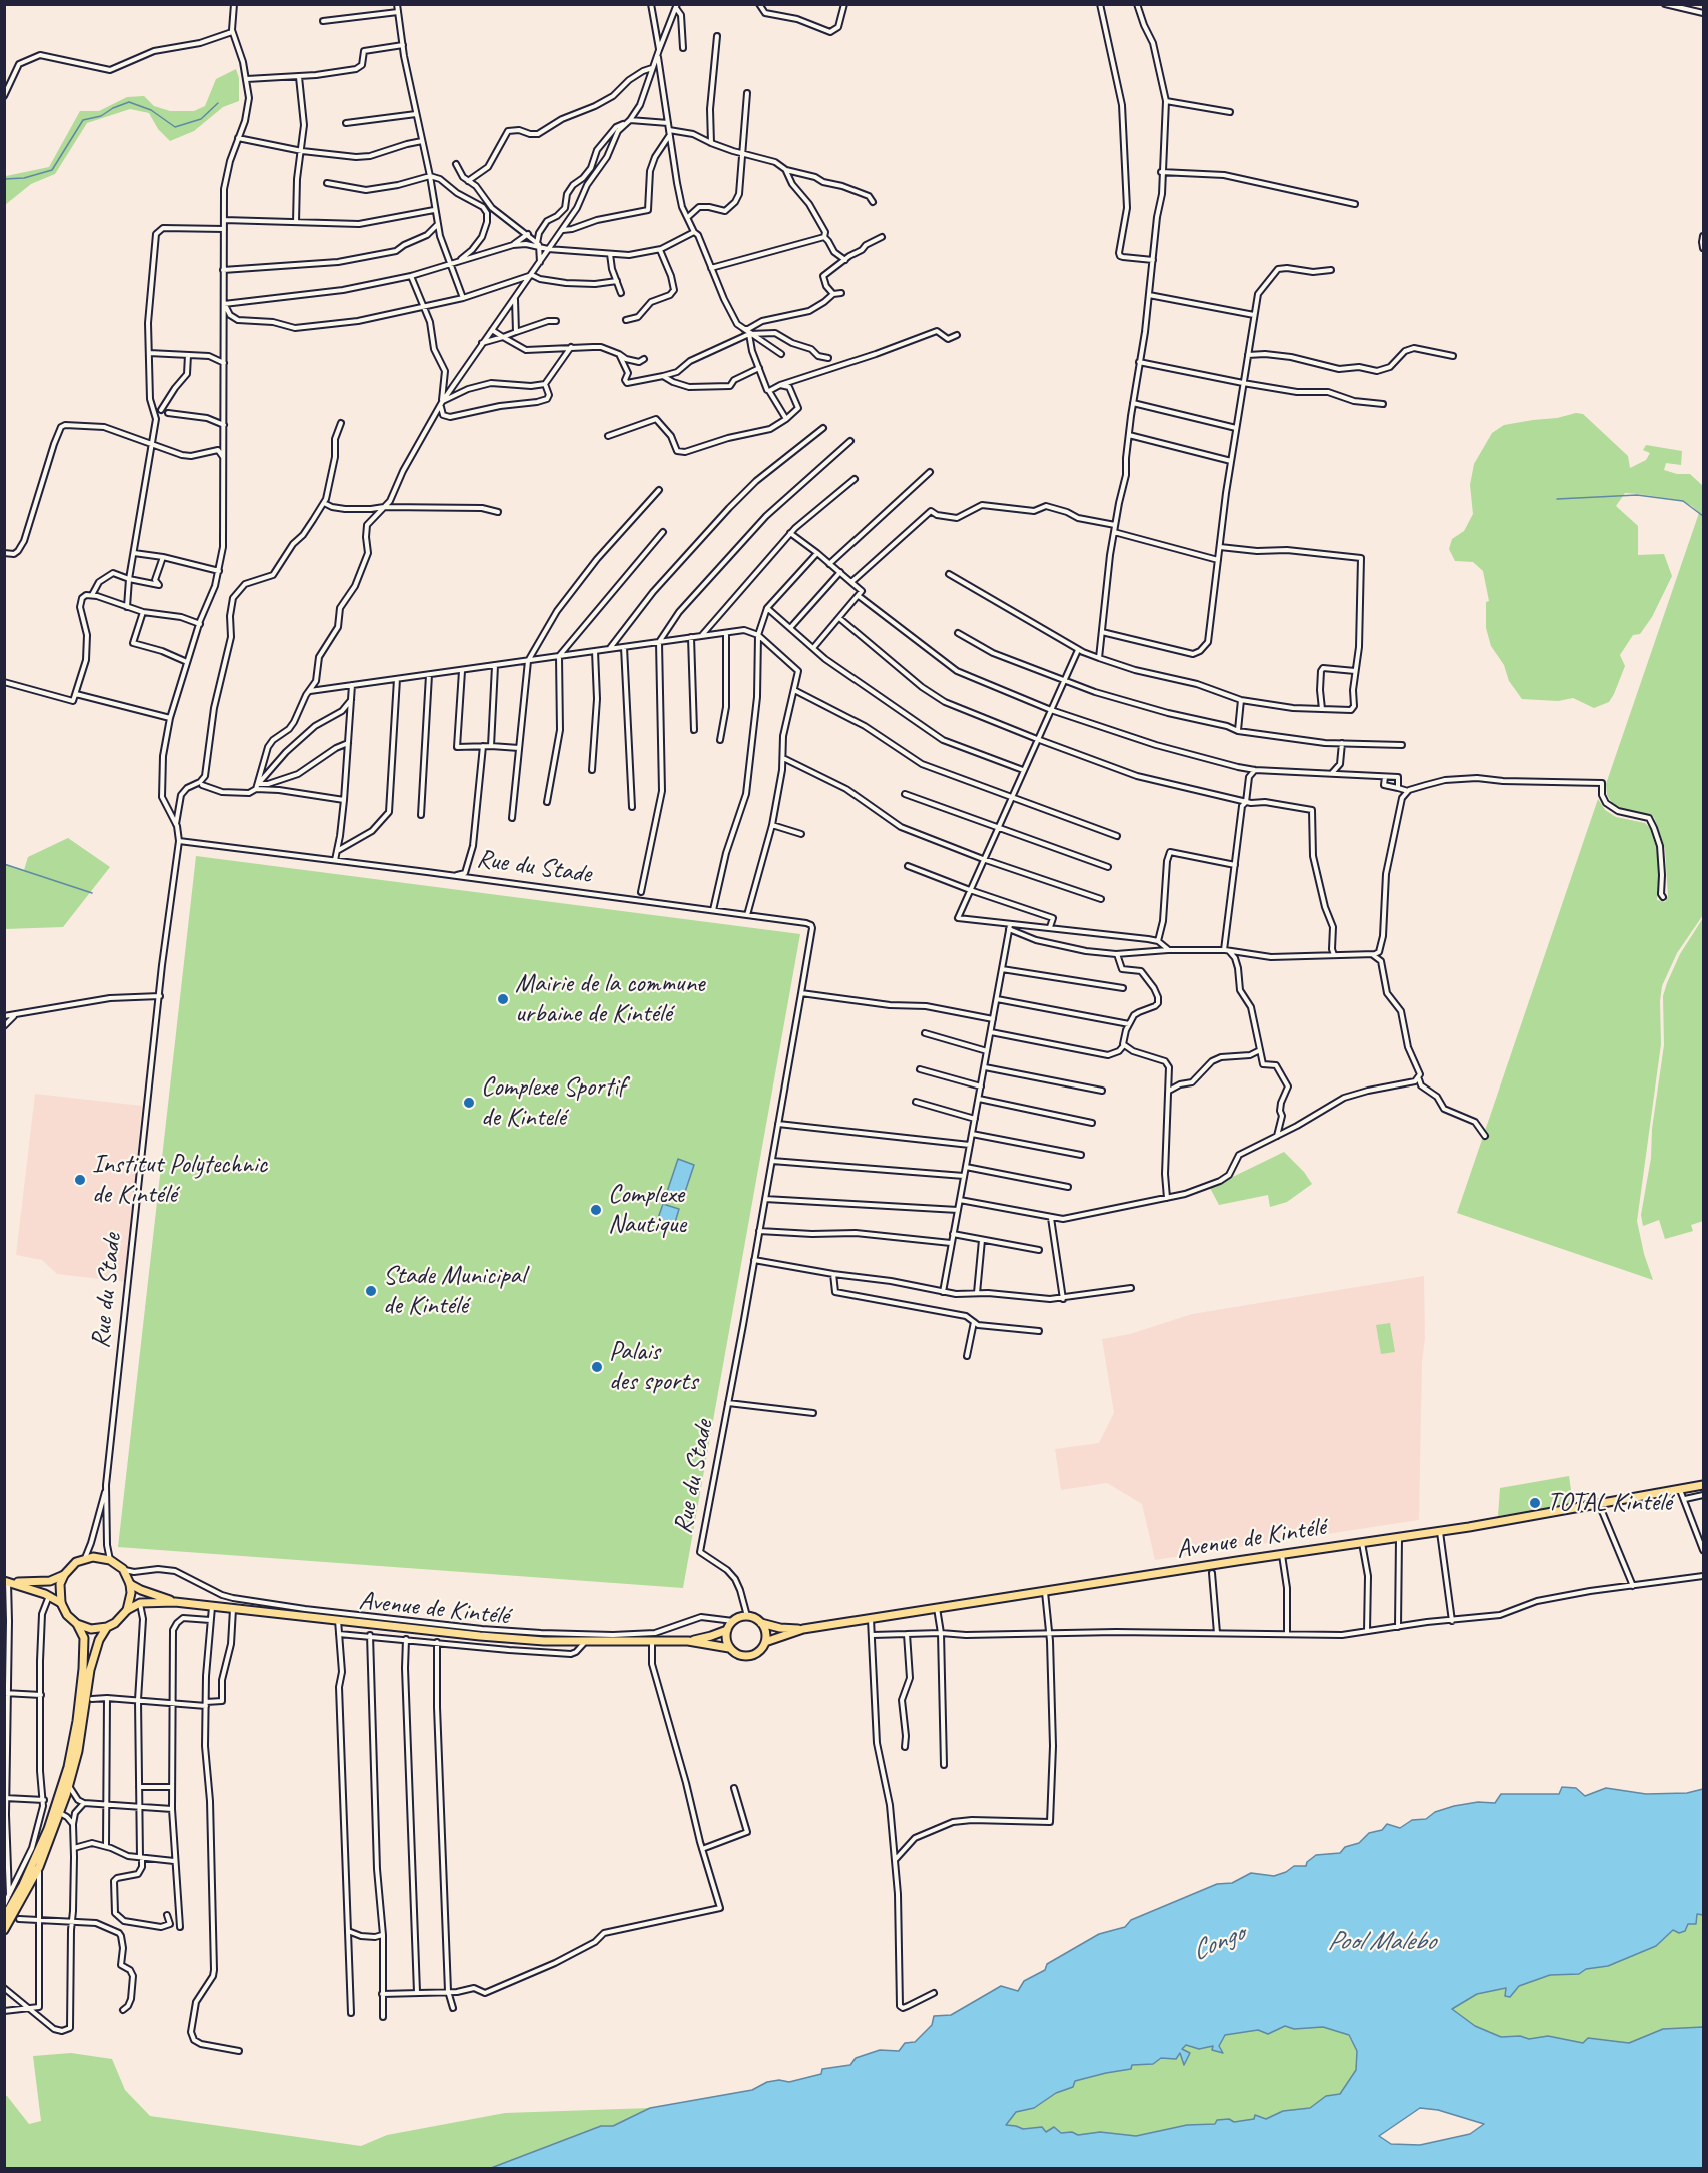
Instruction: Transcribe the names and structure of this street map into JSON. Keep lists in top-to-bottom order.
{
  "streets": {
    "main road": ["Avenue de Kintélé"],
    "street": ["Rue du Stade"]
  },
  "crossings": [
    ["Rue du Stade", "Avenue de Kintélé"]
  ],
  "water": ["Pool Malebo", "Congo"],
  "places": [
    "Mairie de la commune urbaine de Kintélé",
    "Complexe Sportif de Kintelé",
    "Institut Polytechnic de Kintélé",
    "Complexe Nautique",
    "Stade Municipal de Kintélé",
    "Palais des sports",
    "TOTAL Kintélé"
  ]
}
